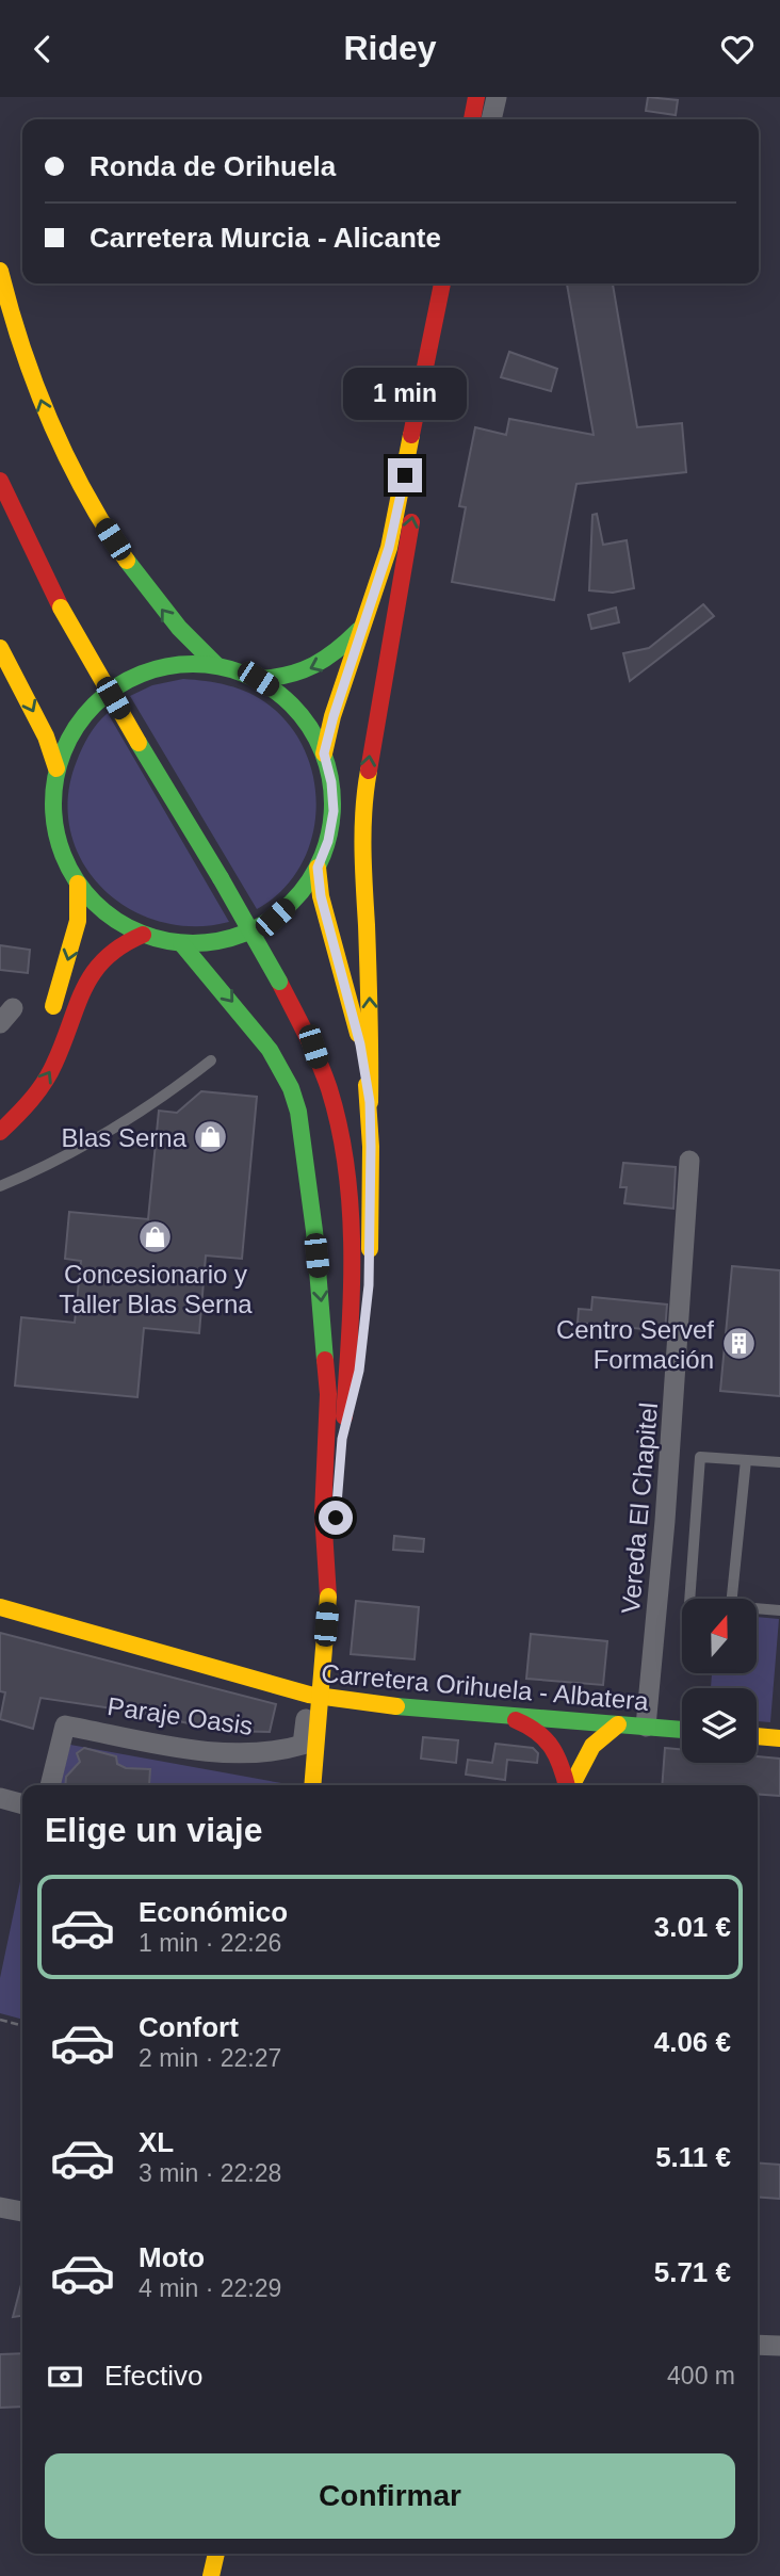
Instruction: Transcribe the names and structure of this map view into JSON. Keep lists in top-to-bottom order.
{
  "streets": {
    "main road": ["Carretera Orihuela - Albatera"],
    "street": ["Vereda El Chapitel", "Paraje Oasis"]
  },
  "crossings": [
    ["Vereda El Chapitel", "Carretera Orihuela - Albatera"],
    ["Carretera Orihuela - Albatera", "Paraje Oasis"]
  ],
  "places": {
    "shop": ["Blas Serna", "Concesionario y Taller Blas Serna"],
    "building": ["Centro Servef Formación"]
  },
  "north": "top",
  "page": {
    "header": "Ridey",
    "banner": ["Ronda de Orihuela", "Carretera Murcia - Alicante"],
    "bubble": "1 min",
    "heading": "Elige un viaje",
    "list": [
      {
        "name": "Económico",
        "note": "1 min · 22:26",
        "value": "3.01 €"
      },
      {
        "name": "Confort",
        "note": "2 min · 22:27",
        "value": "4.06 €"
      },
      {
        "name": "XL",
        "note": "3 min · 22:28",
        "value": "5.11 €"
      },
      {
        "name": "Moto",
        "note": "4 min · 22:29",
        "value": "5.71 €"
      }
    ],
    "pay": ["Efectivo", "400 m"],
    "buttons": "Confirmar"
  }
}
